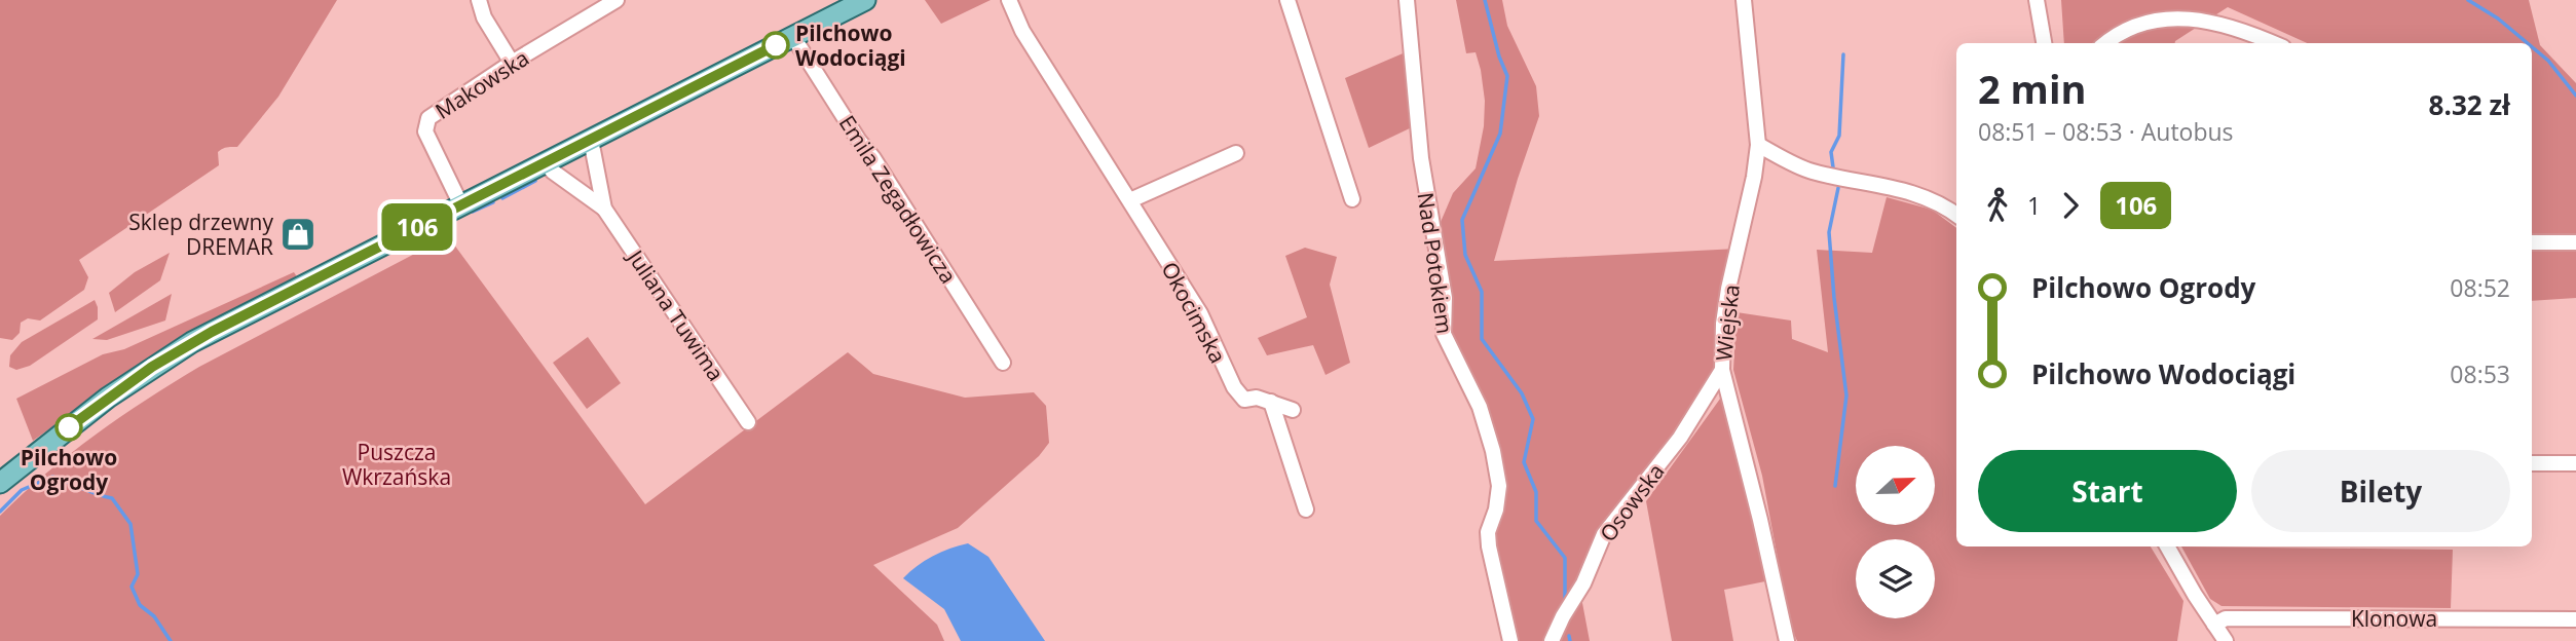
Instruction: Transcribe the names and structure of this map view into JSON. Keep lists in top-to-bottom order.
{
  "streets": {
    "street": [
      "Makowska",
      "Emila Zegadłowicza",
      "Nad Potokiem",
      "Okocimska",
      "Juliana Tuwima",
      "Wiejska",
      "Osowska",
      "Klonowa"
    ]
  },
  "crossings": [
    ["Wiejska", "Osowska"]
  ],
  "parks": ["Puszcza Wkrzańska"],
  "places": {
    "other": ["Pilchowo Wodociągi", "Pilchowo Ogrody"],
    "shop": ["Sklep drzewny DREMAR"]
  },
  "lines": ["bus line 106"],
  "north": "right",
  "page": {
    "on_map": "106",
    "heading": ["2 min", "08:51 – 08:53 · Autobus", "8.32 zł"],
    "legs": ["1", "106"],
    "list": [
      {
        "name": "Pilchowo Ogrody",
        "value": "08:52"
      },
      {
        "name": "Pilchowo Wodociągi",
        "value": "08:53"
      }
    ],
    "buttons": ["Start", "Bilety"]
  }
}
